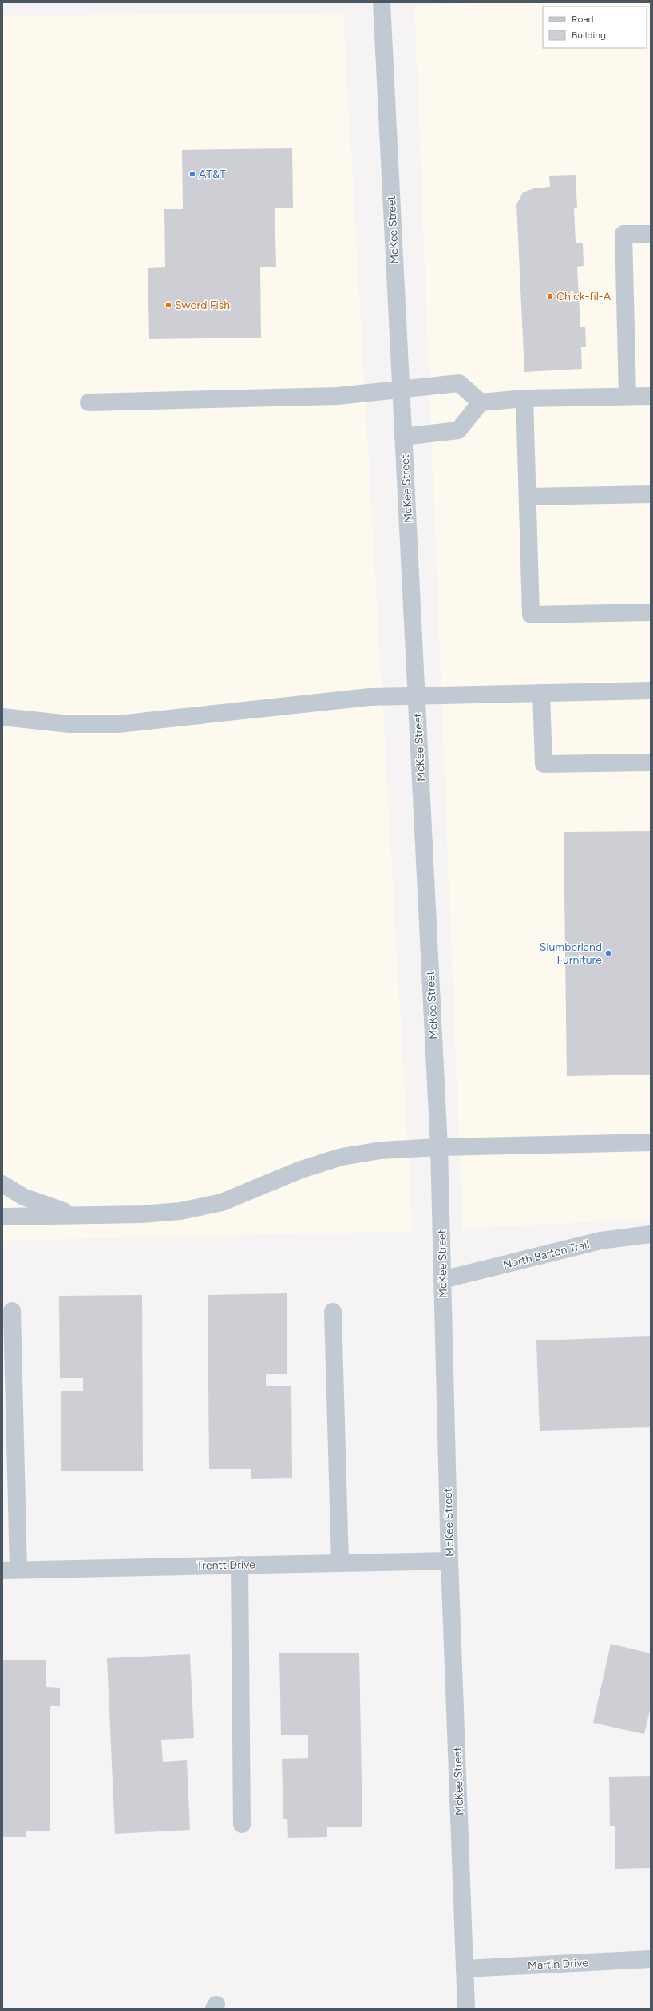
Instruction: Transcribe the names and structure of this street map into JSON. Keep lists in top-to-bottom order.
{
  "streets": {
    "street": [
      "McKee Street",
      "North Barton Trail",
      "Trentt Drive",
      "Martin Drive"
    ]
  },
  "crossings": [
    ["McKee Street", "North Barton Trail"],
    ["McKee Street", "Trentt Drive"],
    ["McKee Street", "Martin Drive"]
  ],
  "places": [
    "AT&T",
    "Chick-fil-A",
    "Sword Fish",
    "Slumberland Furniture"
  ],
  "legend": ["Road", "Building"]
}
